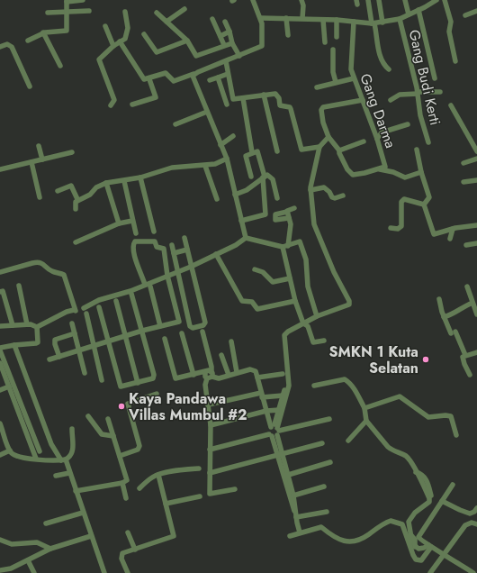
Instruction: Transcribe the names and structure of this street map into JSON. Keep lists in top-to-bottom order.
{
  "streets": {
    "street": ["Gang Budi Kerti", "Gang Darma"]
  },
  "places": ["SMKN 1 Kuta Selatan", "Kaya Pandawa Villas Mumbul #2"]
}
